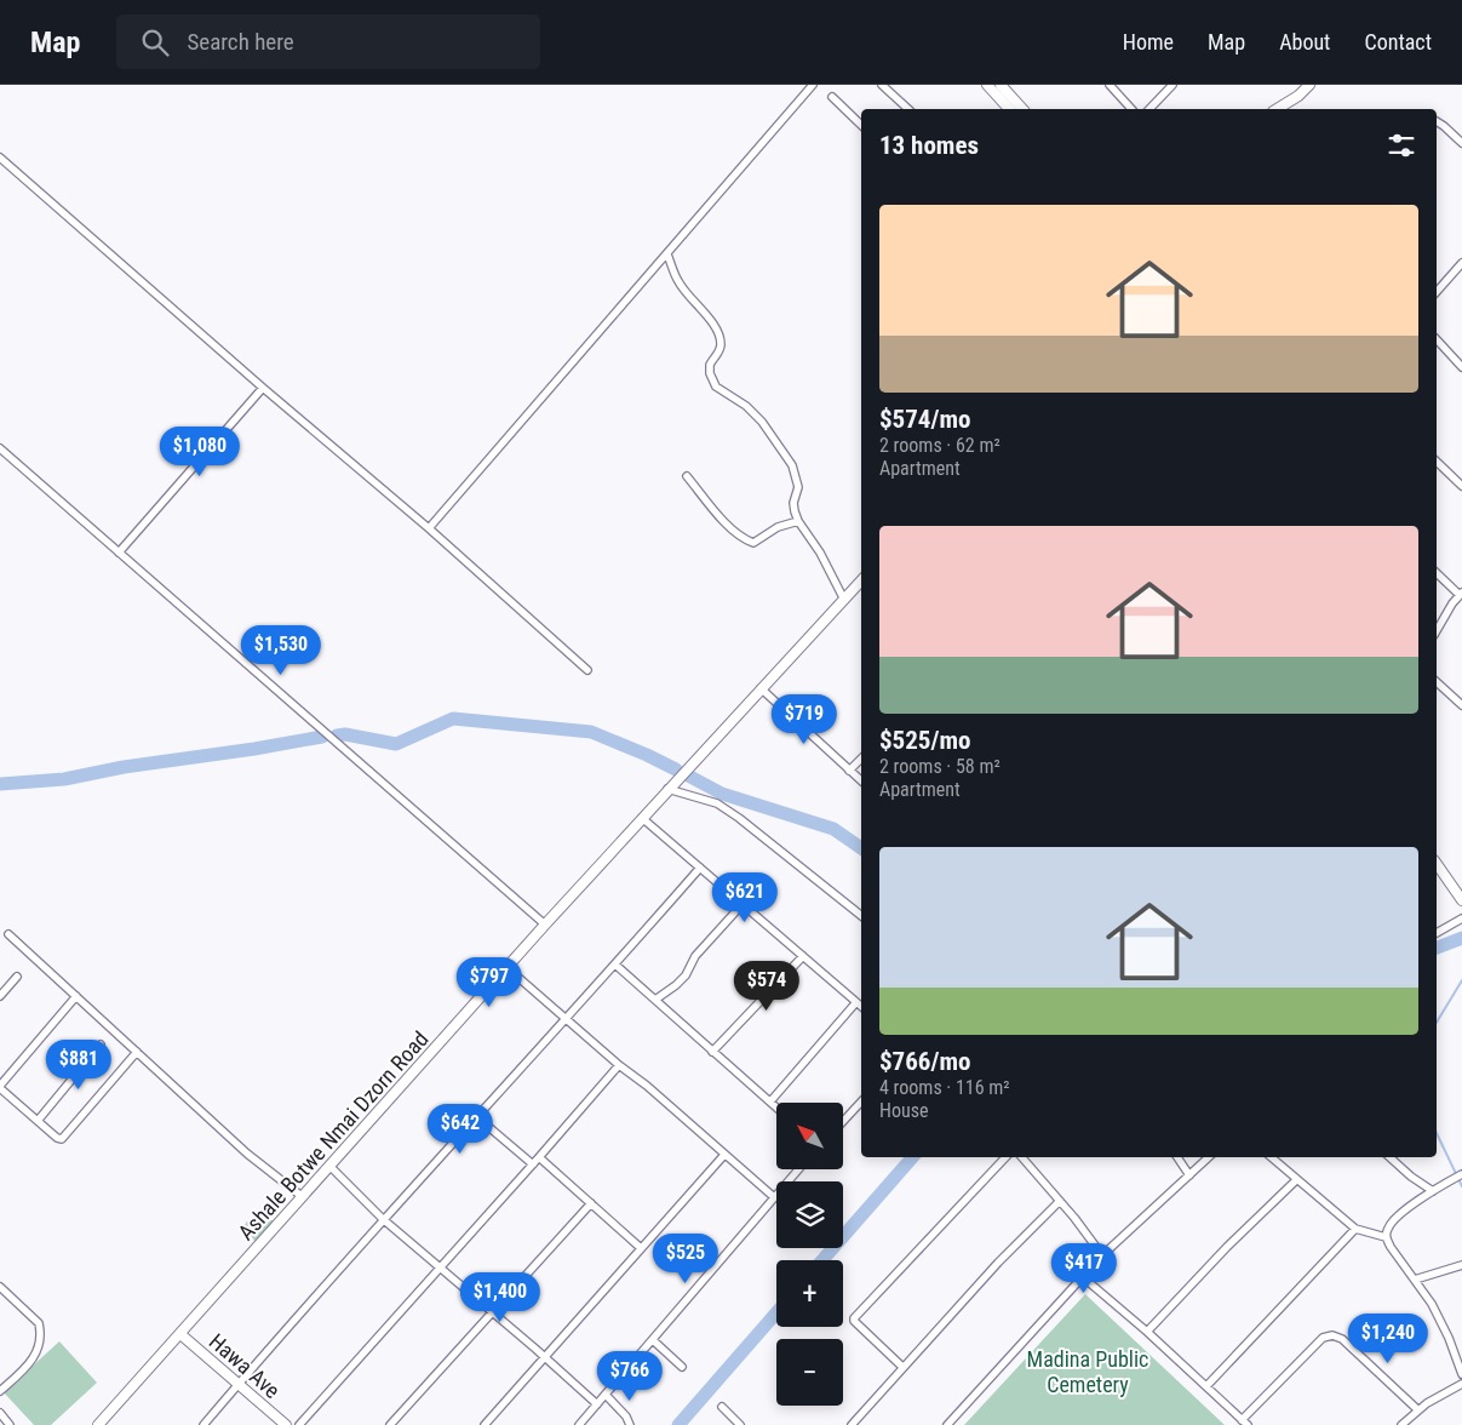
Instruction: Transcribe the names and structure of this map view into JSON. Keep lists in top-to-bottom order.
{
  "streets": {
    "main road": ["Ashale Botwe Nmai Dzorn Road", "Hawa Ave"]
  },
  "crossings": [
    ["Ashale Botwe Nmai Dzorn Road", "Hawa Ave"]
  ],
  "parks": ["Madina Public Cemetery"],
  "north": "top left",
  "page": {
    "header": "Map",
    "search": "Search here",
    "nav": [
      "Home",
      "Map",
      "About",
      "Contact"
    ],
    "heading": "13 homes",
    "list": [
      {
        "name": "$574/mo",
        "note": "2 rooms · 62 m² · Apartment"
      },
      {
        "name": "$525/mo",
        "note": "2 rooms · 58 m² · Apartment"
      },
      {
        "name": "$766/mo",
        "note": "4 rooms · 116 m² · House"
      }
    ],
    "price": [
      "$1,080",
      "$1,530",
      "$719",
      "$621",
      "$797",
      "$574",
      "$881",
      "$642",
      "$525",
      "$417",
      "$1,400",
      "$1,240",
      "$766"
    ],
    "map_buttons": ["+", "−"]
  }
}
